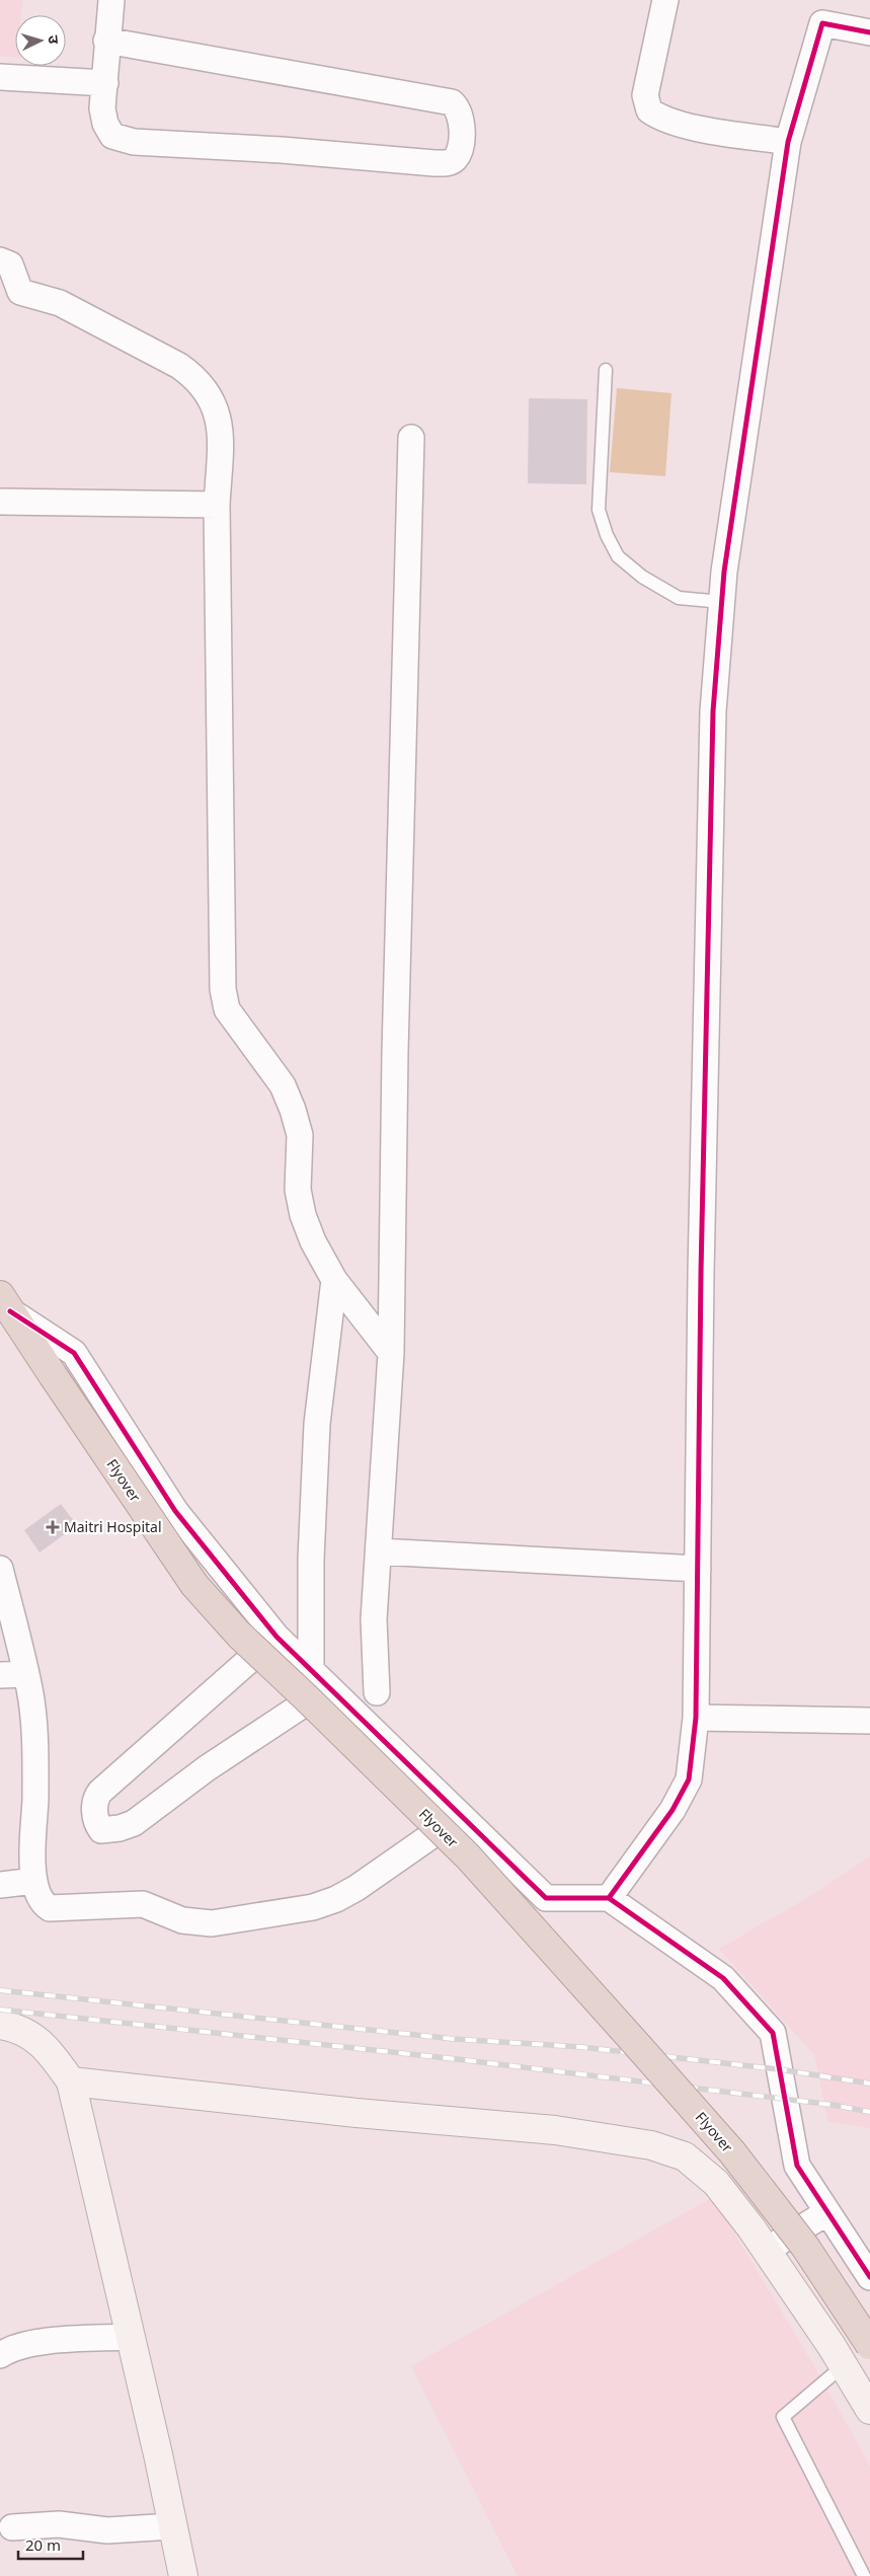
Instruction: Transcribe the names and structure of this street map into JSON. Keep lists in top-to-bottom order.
{
  "streets": {
    "highway": ["Flyover"]
  },
  "places": {
    "health": ["Maitri Hospital"]
  },
  "scale_bar": "20 m",
  "north": "right"
}
